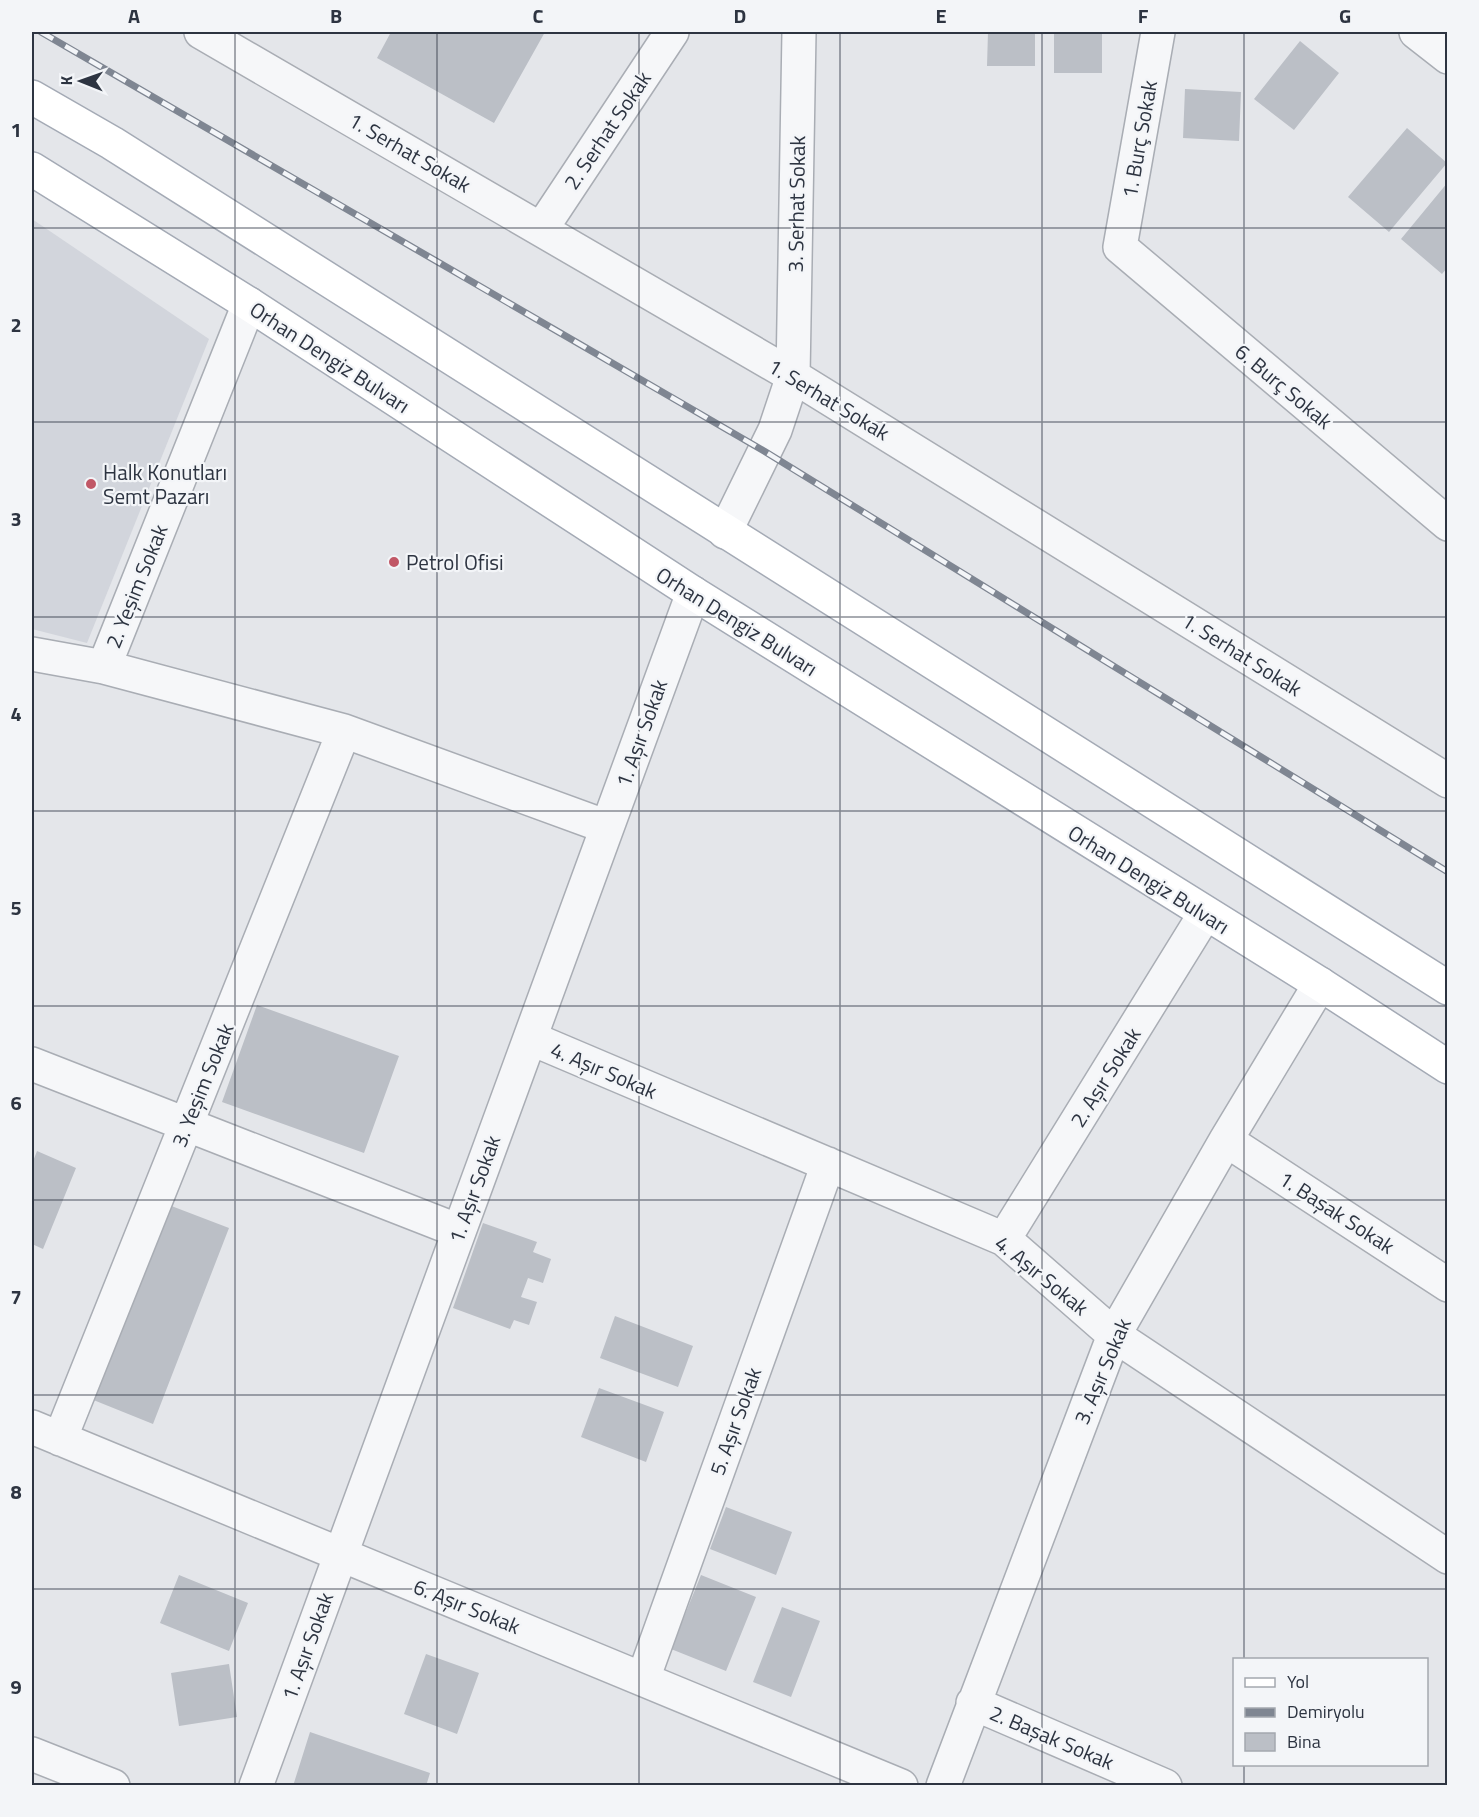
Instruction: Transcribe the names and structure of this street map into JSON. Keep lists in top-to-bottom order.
{
  "streets": {
    "main road": ["Orhan Dengiz Bulvarı"],
    "street": [
      "2. Serhat Sokak",
      "1. Burç Sokak",
      "1. Serhat Sokak",
      "3. Serhat Sokak",
      "6. Burç Sokak",
      "2. Yeşim Sokak",
      "1. Aşır Sokak",
      "4. Aşır Sokak",
      "2. Aşır Sokak",
      "3. Yeşim Sokak",
      "1. Başak Sokak",
      "3. Aşır Sokak",
      "5. Aşır Sokak",
      "6. Aşır Sokak",
      "2. Başak Sokak"
    ]
  },
  "crossings": [
    ["2. Serhat Sokak", "1. Serhat Sokak"],
    ["1. Burç Sokak", "6. Burç Sokak"],
    ["1. Serhat Sokak", "3. Serhat Sokak"],
    ["Orhan Dengiz Bulvarı", "2. Yeşim Sokak"],
    ["Orhan Dengiz Bulvarı", "1. Aşır Sokak"],
    ["Orhan Dengiz Bulvarı", "2. Aşır Sokak"],
    ["Orhan Dengiz Bulvarı", "3. Aşır Sokak"],
    ["1. Aşır Sokak", "4. Aşır Sokak"],
    ["1. Aşır Sokak", "6. Aşır Sokak"],
    ["4. Aşır Sokak", "2. Aşır Sokak"],
    ["4. Aşır Sokak", "3. Aşır Sokak"],
    ["4. Aşır Sokak", "5. Aşır Sokak"],
    ["3. Yeşim Sokak", "6. Aşır Sokak"],
    ["1. Başak Sokak", "3. Aşır Sokak"],
    ["3. Aşır Sokak", "2. Başak Sokak"],
    ["5. Aşır Sokak", "6. Aşır Sokak"]
  ],
  "places": ["Halk Konutları Semt Pazarı", "Petrol Ofisi"],
  "legend": ["Yol", "Demiryolu", "Bina"],
  "north": "left",
  "grid": {
    "columns": [
      "A",
      "B",
      "C",
      "D",
      "E",
      "F",
      "G"
    ],
    "rows": [
      "1",
      "2",
      "3",
      "4",
      "5",
      "6",
      "7",
      "8",
      "9"
    ]
  }
}
